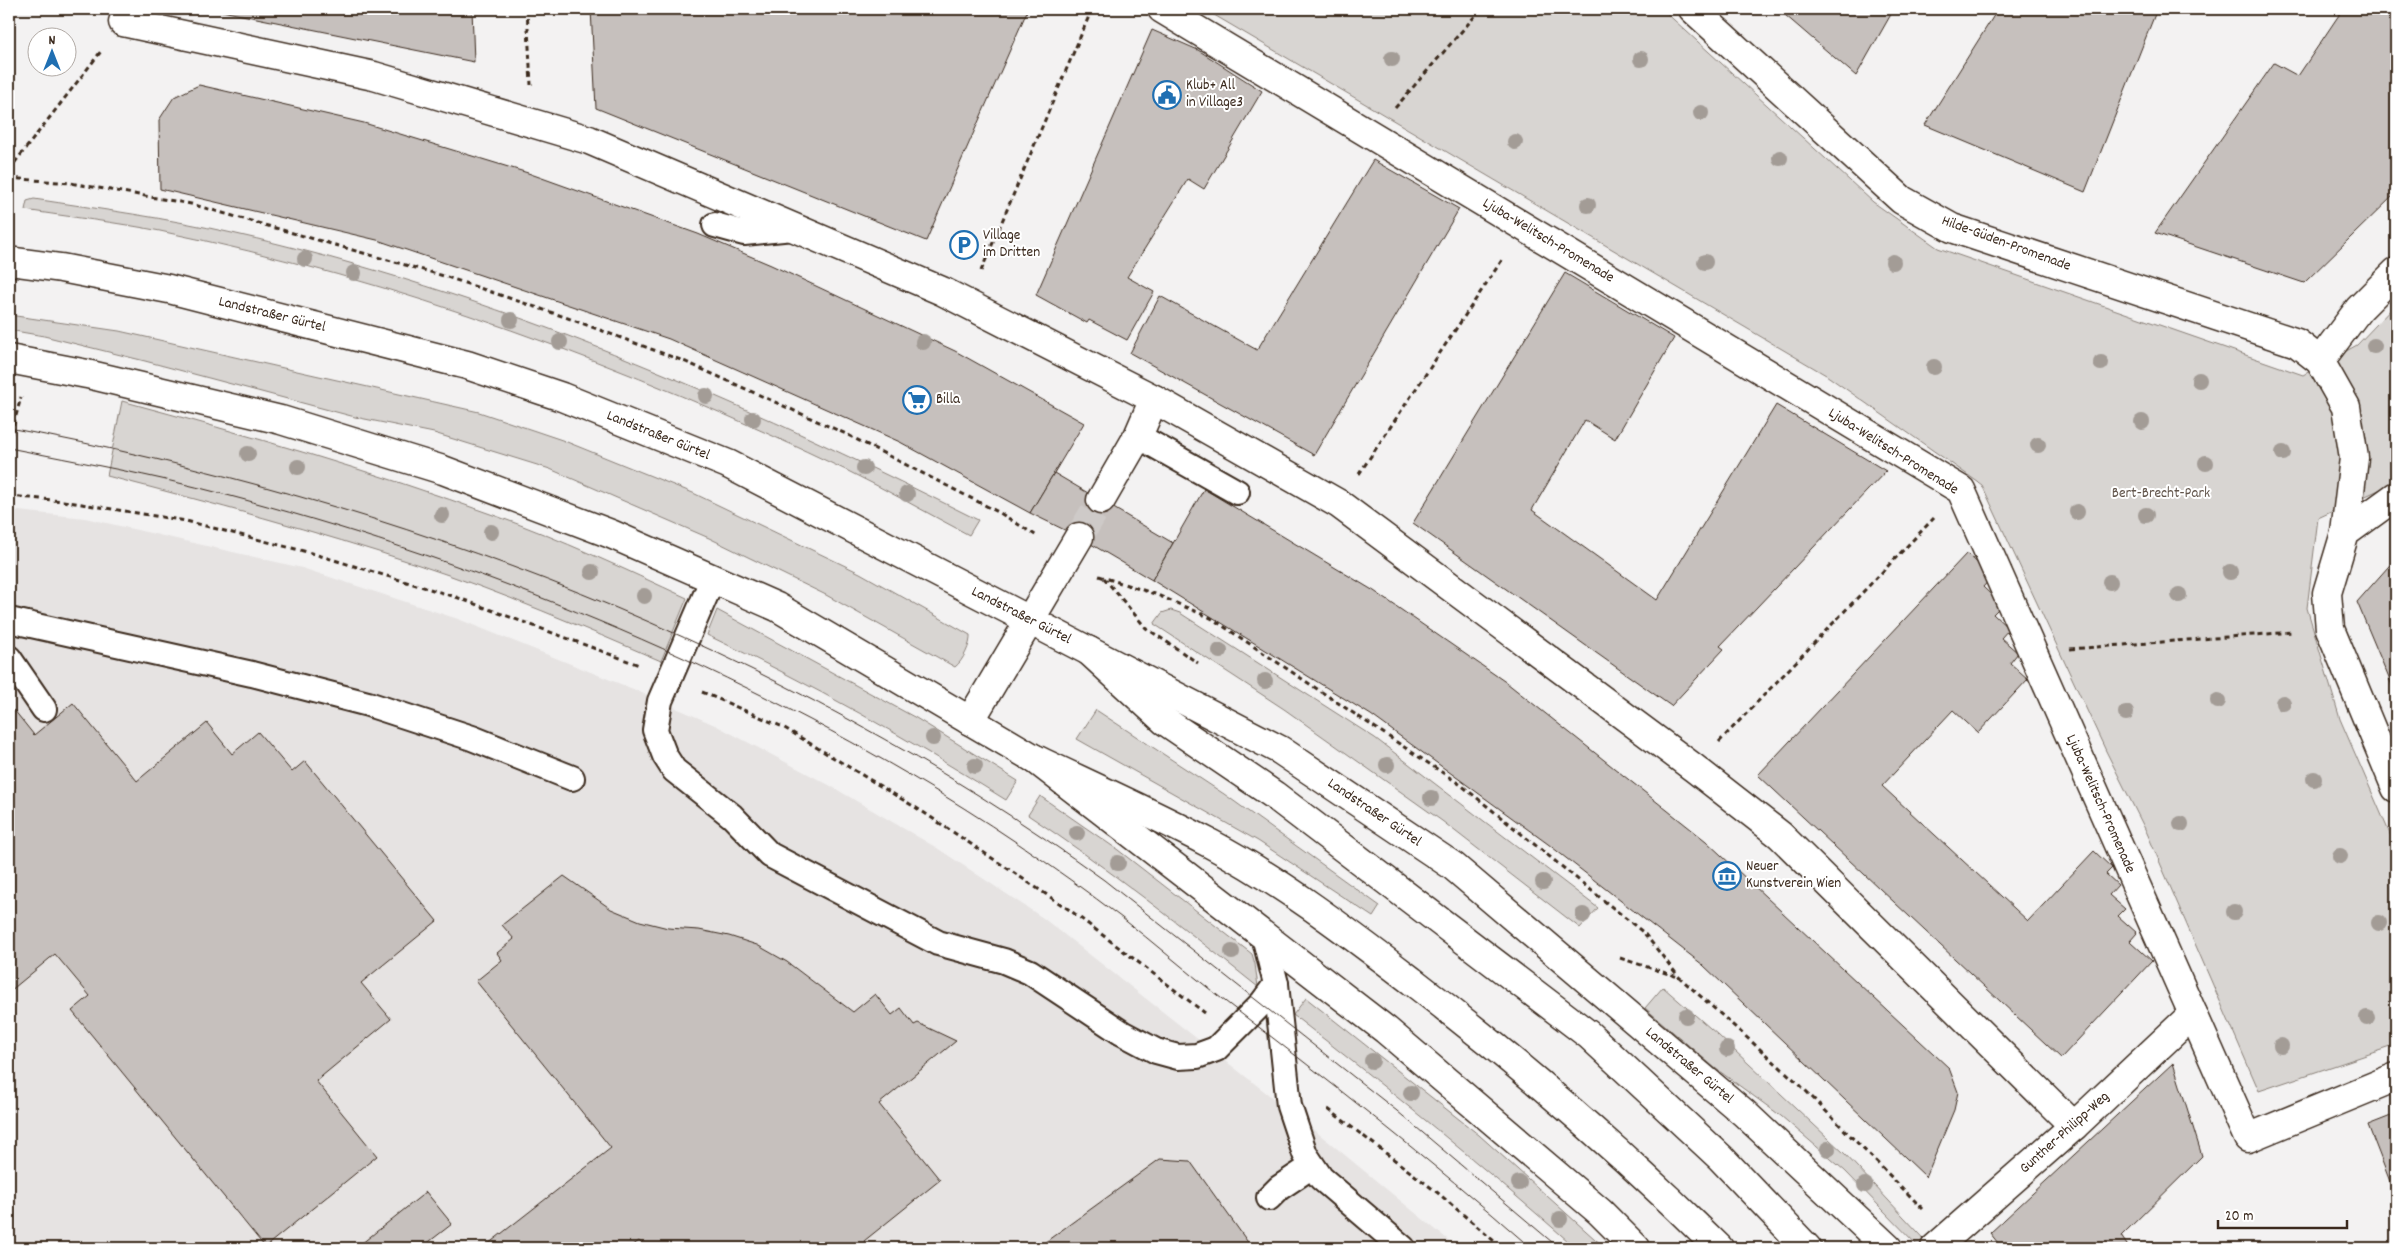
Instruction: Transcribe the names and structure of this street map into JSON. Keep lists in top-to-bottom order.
{
  "streets": {
    "main road": [
      "Ljuba-Welitsch-Promenade",
      "Hilde-Güden-Promenade",
      "Landstraßer Gürtel",
      "Gunther-Philipp-Weg"
    ]
  },
  "crossings": [
    ["Ljuba-Welitsch-Promenade", "Gunther-Philipp-Weg"]
  ],
  "parks": ["Bert-Brecht-Park"],
  "places": {
    "public building": ["Klub+ All in Village3"],
    "parking": ["Village im Dritten"],
    "supermarket": ["Billa"],
    "museum": ["Neuer Kunstverein Wien"]
  },
  "scale_bar": "20 m",
  "north": "top"
}
